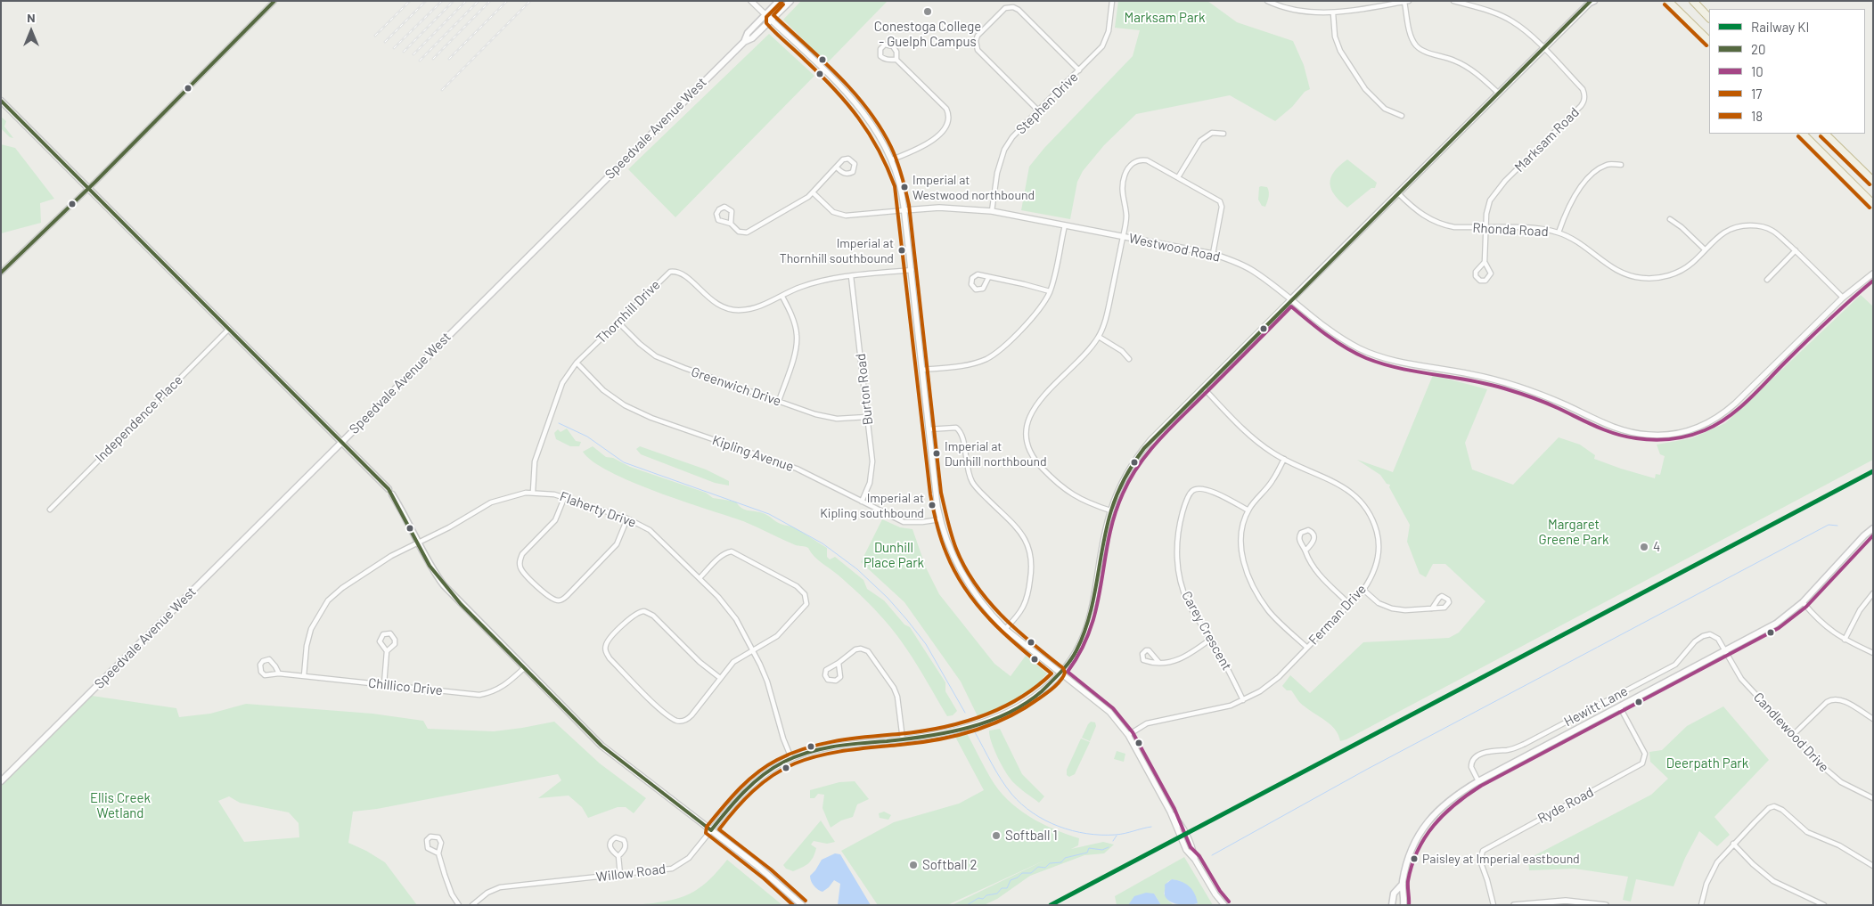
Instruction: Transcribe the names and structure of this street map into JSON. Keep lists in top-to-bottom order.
{
  "streets": {
    "main road": ["Speedvale Avenue West", "Willow Road"],
    "street": [
      "Stephen Drive",
      "Marksam Road",
      "Rhonda Road",
      "Westwood Road",
      "Thornhill Drive",
      "Greenwich Drive",
      "Burton Road",
      "Independence Place",
      "Kipling Avenue",
      "Flaherty Drive",
      "Ferman Drive",
      "Carey Crescent",
      "Chillico Drive",
      "Hewitt Lane",
      "Candlewood Drive",
      "Ryde Road"
    ]
  },
  "crossings": [
    ["Stephen Drive", "Westwood Road"],
    ["Marksam Road", "Rhonda Road"],
    ["Marksam Road", "Willow Road"],
    ["Rhonda Road", "Westwood Road"],
    ["Rhonda Road", "Willow Road"],
    ["Westwood Road", "Willow Road"],
    ["Thornhill Drive", "Greenwich Drive"],
    ["Thornhill Drive", "Burton Road"],
    ["Thornhill Drive", "Kipling Avenue"],
    ["Thornhill Drive", "Flaherty Drive"],
    ["Greenwich Drive", "Burton Road"],
    ["Burton Road", "Kipling Avenue"],
    ["Flaherty Drive", "Chillico Drive"],
    ["Flaherty Drive", "Willow Road"],
    ["Ferman Drive", "Carey Crescent"],
    ["Ferman Drive", "Willow Road"],
    ["Hewitt Lane", "Candlewood Drive"]
  ],
  "parks": [
    "Marksam Park",
    "Margaret Greene Park",
    "Dunhill Place Park",
    "Deerpath Park",
    "Ellis Creek Wetland"
  ],
  "places": [
    "Conestoga College - Guelph Campus",
    "Imperial at Westwood northbound",
    "Imperial at Thornhill southbound",
    "Imperial at Dunhill northbound",
    "Imperial at Kipling southbound",
    "4",
    "Softball 1",
    "Paisley at Imperial eastbound",
    "Softball 2"
  ],
  "lines": [
    "transit line 20",
    "transit line 17",
    "transit line 18",
    "transit line 10",
    "rail line KI"
  ],
  "legend": [
    "Railway KI",
    "20",
    "10",
    "17",
    "18"
  ],
  "north": "top"
}
